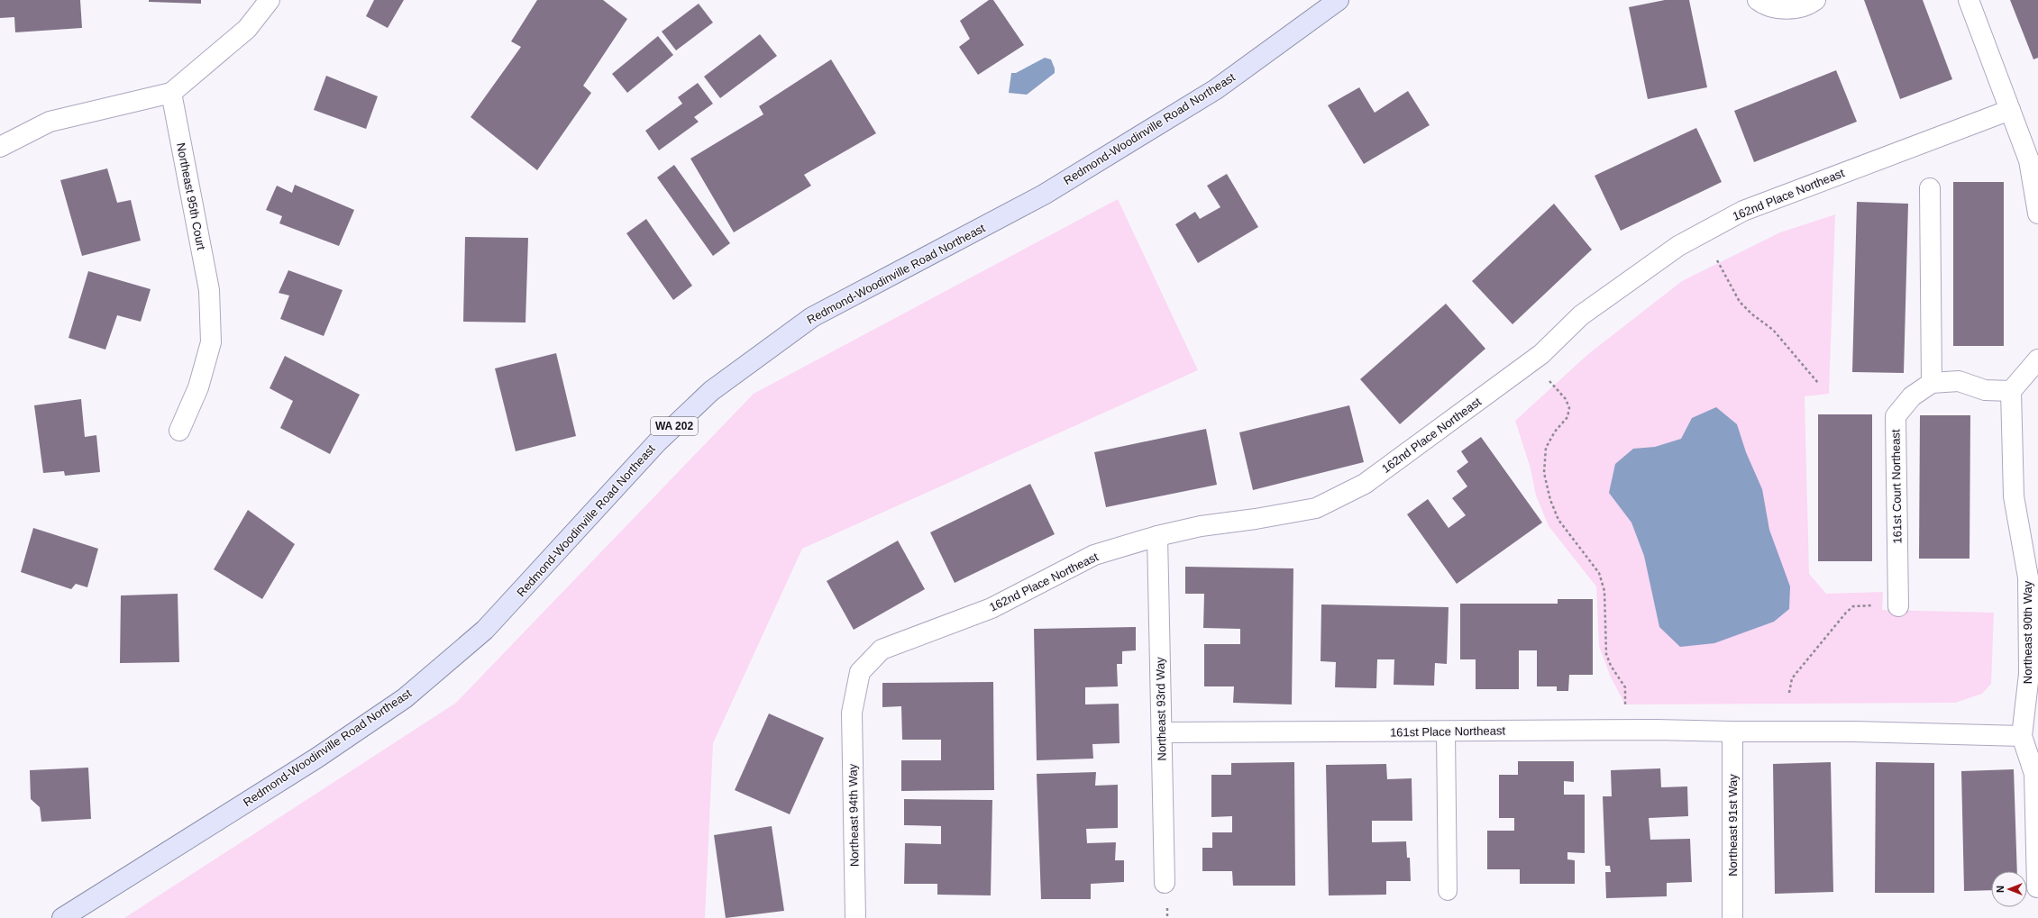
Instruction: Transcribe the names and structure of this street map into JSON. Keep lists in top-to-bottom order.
{
  "streets": {
    "main road": ["Redmond-Woodinville Road Northeast", "WA 202"],
    "street": [
      "162nd Place Northeast",
      "Northeast 95th Court",
      "161st Court Northeast",
      "Northeast 90th Way",
      "Northeast 93rd Way",
      "161st Place Northeast",
      "Northeast 94th Way",
      "Northeast 91st Way"
    ]
  },
  "crossings": [
    ["162nd Place Northeast", "Northeast 93rd Way"],
    ["162nd Place Northeast", "Northeast 94th Way"],
    ["Northeast 93rd Way", "161st Place Northeast"],
    ["161st Place Northeast", "Northeast 91st Way"]
  ],
  "north": "left"
}
